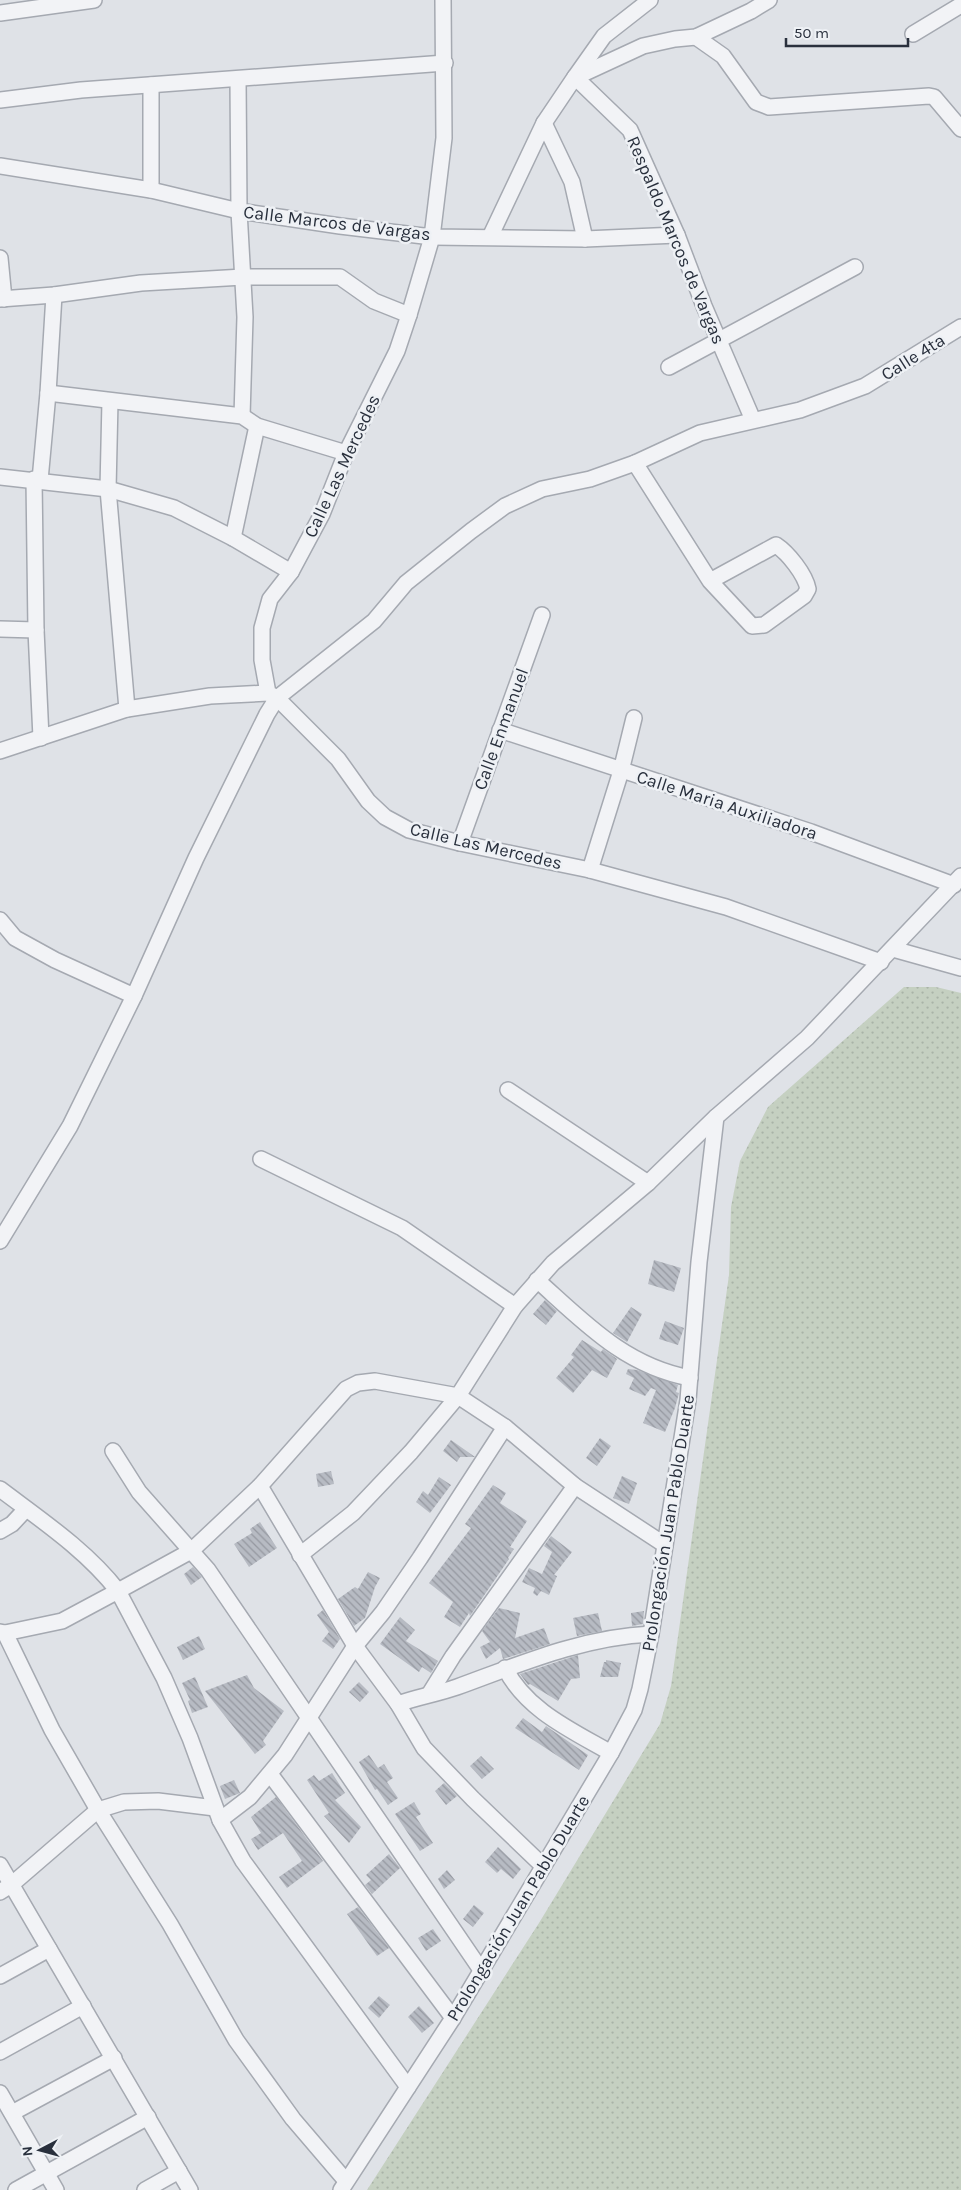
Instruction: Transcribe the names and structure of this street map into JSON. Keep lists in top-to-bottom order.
{
  "streets": {
    "street": [
      "Calle Marcos de Vargas",
      "Respaldo Marcos de Vargas",
      "Calle 4ta",
      "Calle Las Mercedes",
      "Calle Enmanuel",
      "Calle Maria Auxiliadora",
      "Prolongación Juan Pablo Duarte"
    ]
  },
  "crossings": [
    ["Calle Marcos de Vargas", "Respaldo Marcos de Vargas"],
    ["Calle Marcos de Vargas", "Calle Las Mercedes"],
    ["Respaldo Marcos de Vargas", "Calle 4ta"],
    ["Calle 4ta", "Calle Las Mercedes"],
    ["Calle Las Mercedes", "Calle Enmanuel"],
    ["Calle Enmanuel", "Calle Maria Auxiliadora"]
  ],
  "scale_bar": "50 m",
  "north": "left"
}
